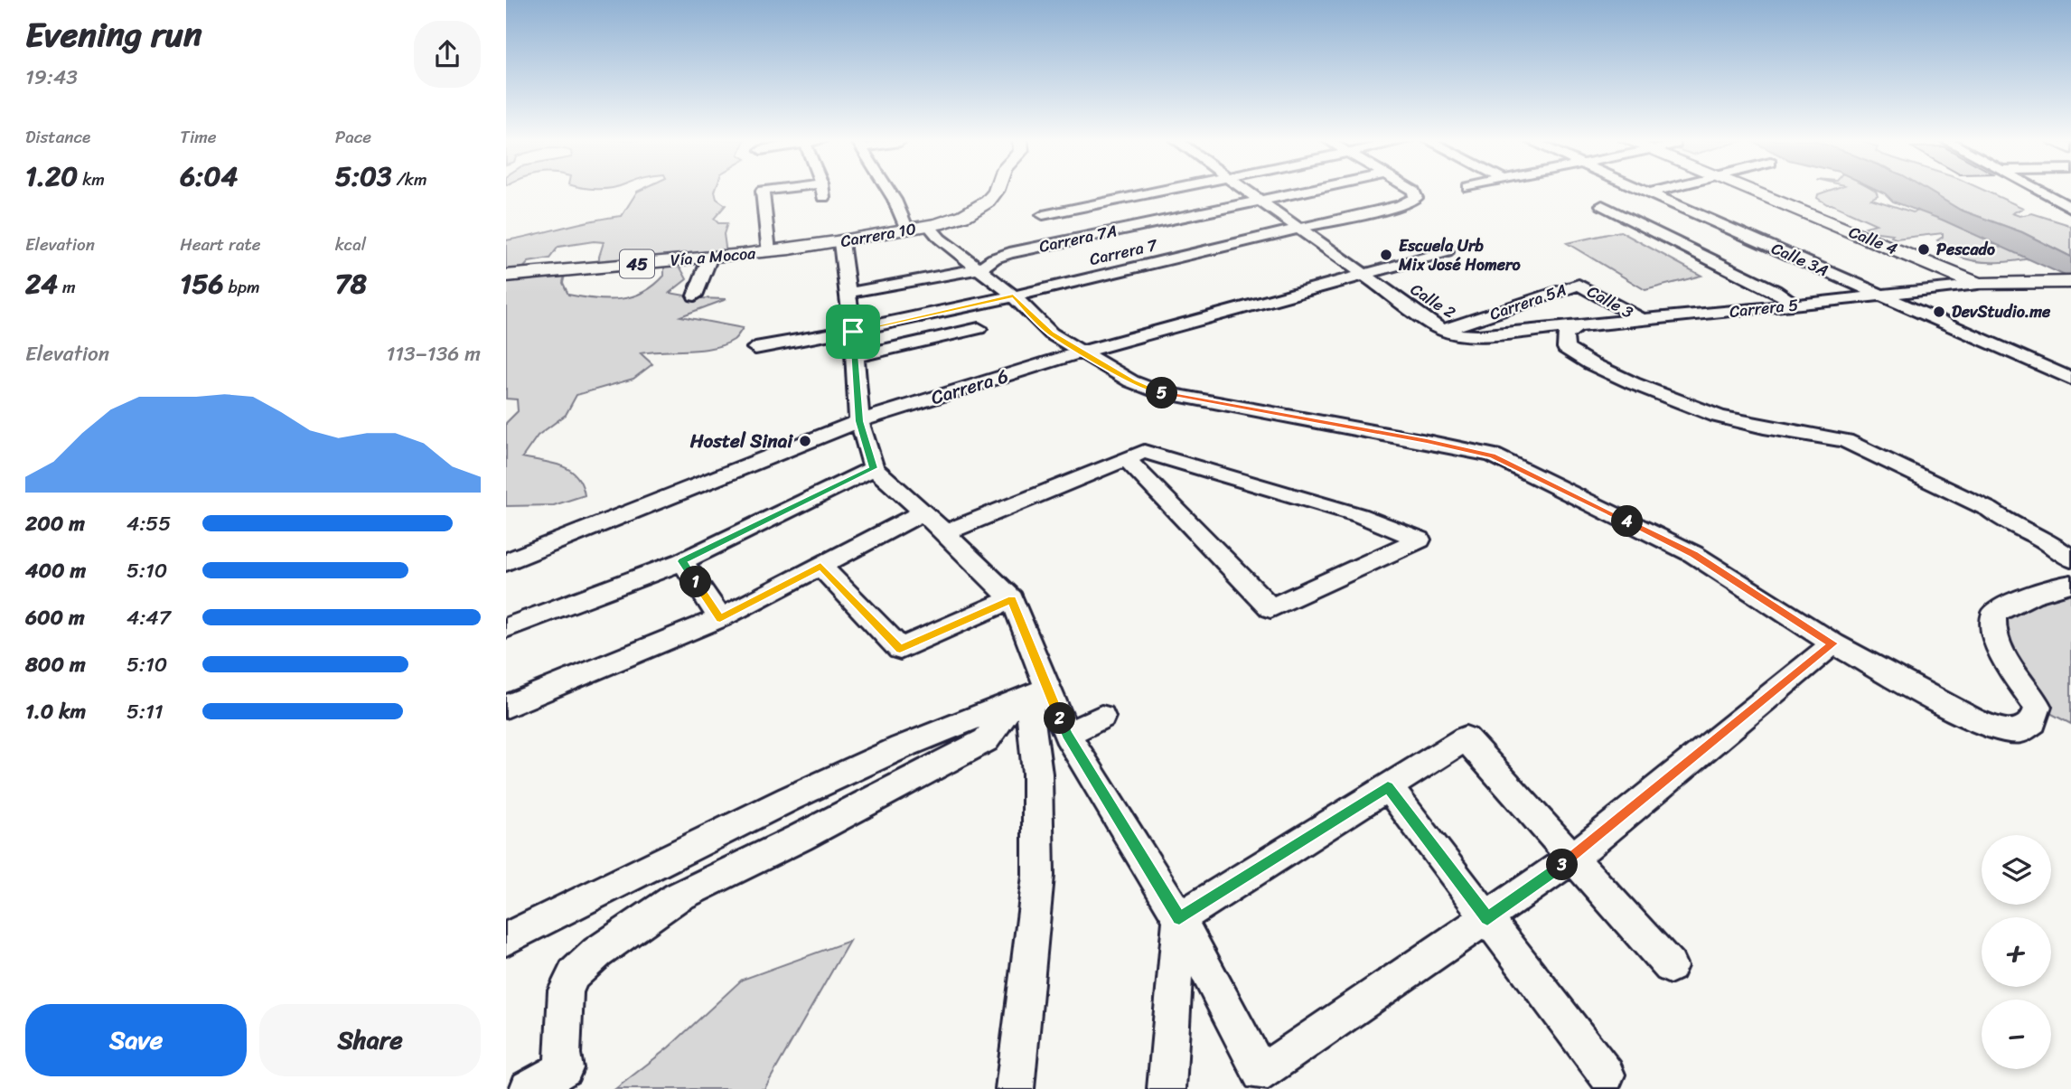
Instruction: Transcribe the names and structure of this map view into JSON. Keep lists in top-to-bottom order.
{
  "streets": {
    "main road": [
      "Carrera 10",
      "Calle 4",
      "Vía a Mocoa",
      "45",
      "Carrera 5"
    ],
    "street": [
      "Carrera 7A",
      "Carrera 7",
      "Calle 3A",
      "Calle 2",
      "Carrera 5A",
      "Calle 3",
      "Carrera 6"
    ]
  },
  "crossings": [
    ["Carrera 10", "Vía a Mocoa"],
    ["Carrera 7A", "Calle 2"],
    ["Calle 4", "Carrera 5"],
    ["Carrera 7", "Calle 2"],
    ["Calle 3A", "Carrera 5"],
    ["Calle 2", "Carrera 5A"],
    ["Calle 2", "Carrera 5"],
    ["Calle 2", "Carrera 6"],
    ["Carrera 5A", "Calle 3"],
    ["Carrera 5A", "Carrera 5"],
    ["Calle 3", "Carrera 5"]
  ],
  "places": [
    "Pescado",
    "Escuela Urb Mix José Homero",
    "DevStudio.me",
    "Hostel Sinai"
  ],
  "page": {
    "heading": ["Evening run", "19:43"],
    "stats": [
      ["Distance", "1.20 km"],
      ["Time", "6:04"],
      ["Pace", "5:03 /km"],
      ["Elevation", "24 m"],
      ["Heart rate", "156 bpm"],
      ["kcal", "78"]
    ],
    "chart": ["Elevation", "113–136 m"],
    "pins": [
      "5",
      "4",
      "1",
      "2",
      "3"
    ],
    "list": [
      {
        "name": "200 m",
        "note": "4:55"
      },
      {
        "name": "400 m",
        "note": "5:10"
      },
      {
        "name": "600 m",
        "note": "4:47"
      },
      {
        "name": "800 m",
        "note": "5:10"
      },
      {
        "name": "1.0 km",
        "note": "5:11"
      }
    ],
    "map_buttons": ["+", "−"],
    "buttons": ["Save", "Share"]
  }
}
